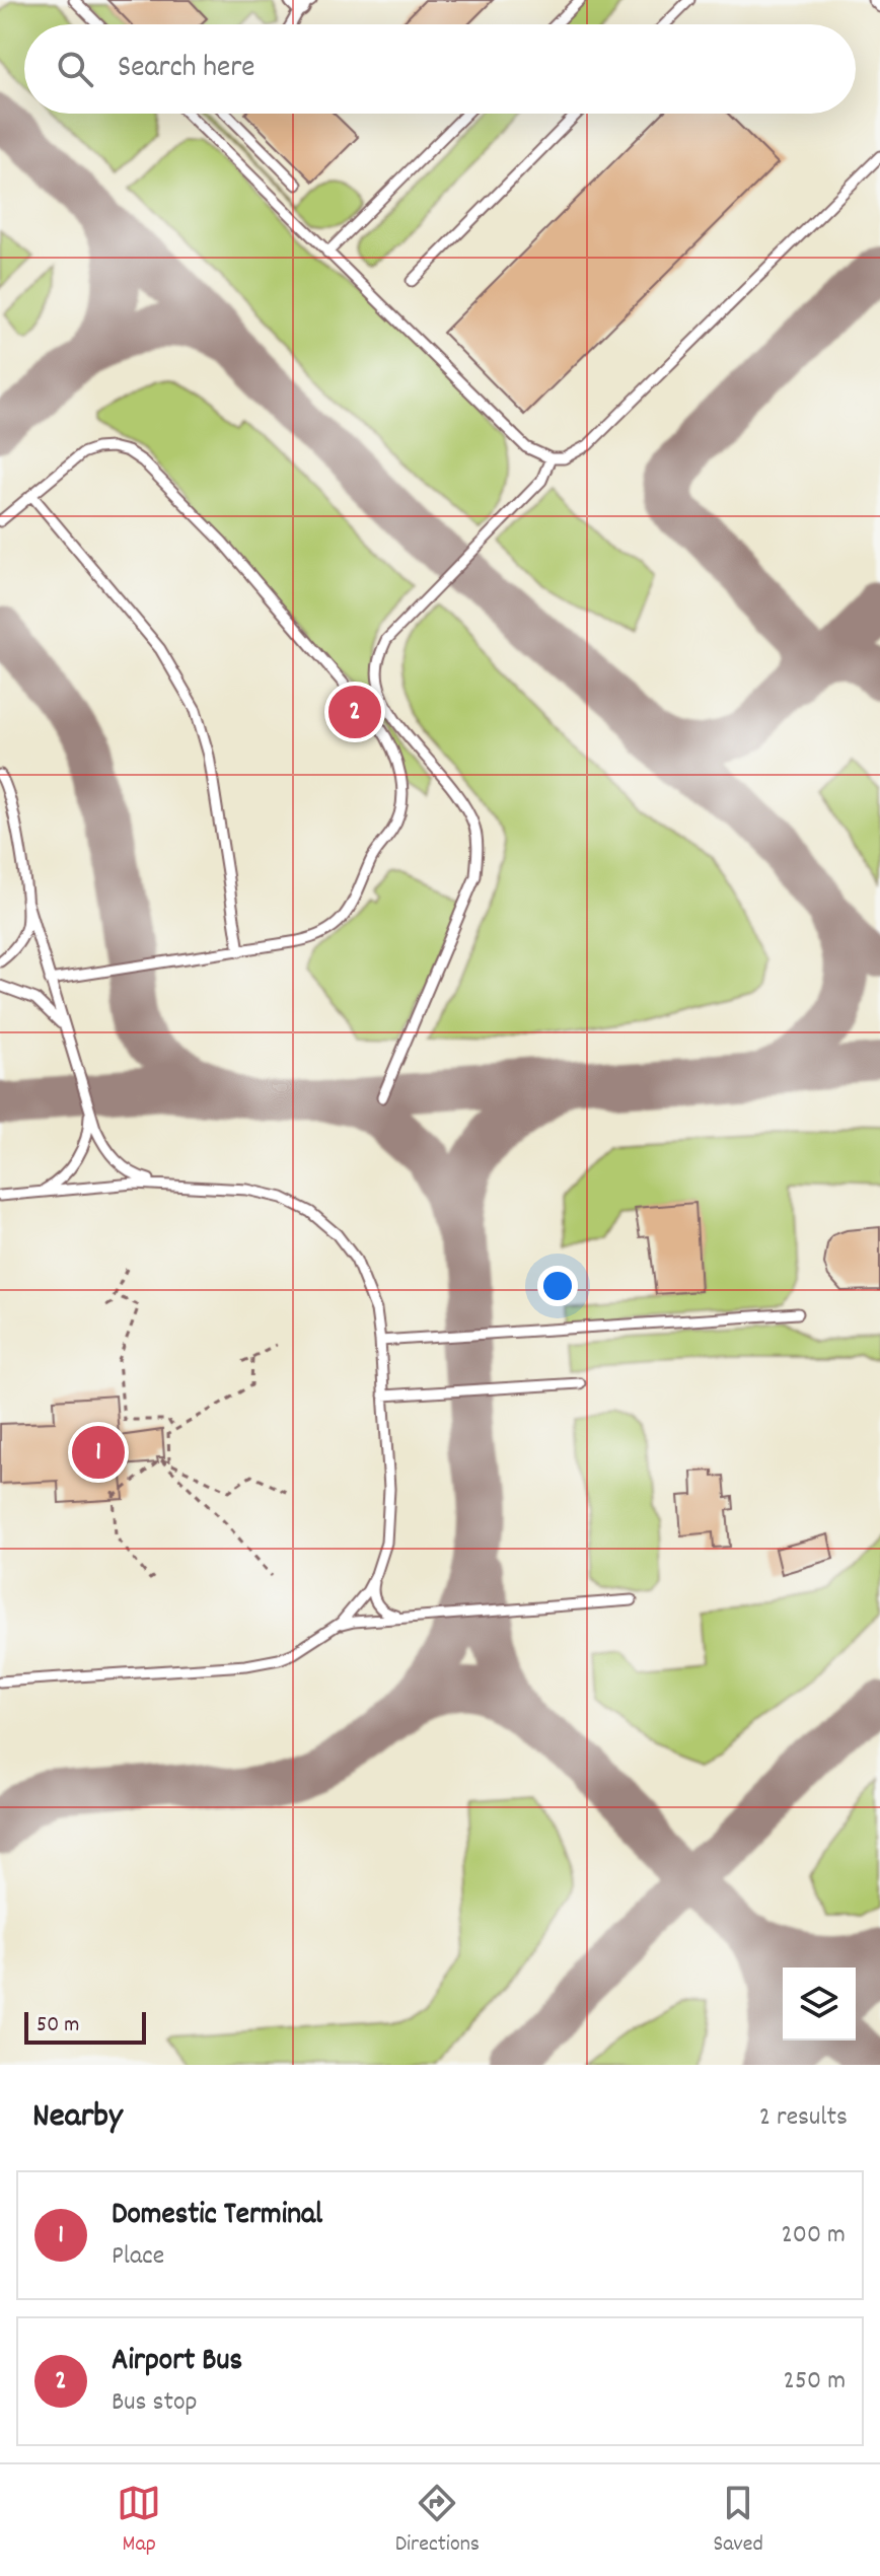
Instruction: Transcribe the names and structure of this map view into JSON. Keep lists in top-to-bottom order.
{
  "scale_bar": "50 m",
  "page": {
    "search": "Search here",
    "pins": ["2", "1"],
    "scale": "50 m",
    "heading": ["Nearby", "2 results"],
    "list": [
      {
        "mark": "1",
        "name": "Domestic Terminal",
        "note": "Place",
        "value": "200 m"
      },
      {
        "mark": "2",
        "name": "Airport Bus",
        "note": "Bus stop",
        "value": "250 m"
      }
    ],
    "nav": ["Map", "Directions", "Saved"]
  }
}
